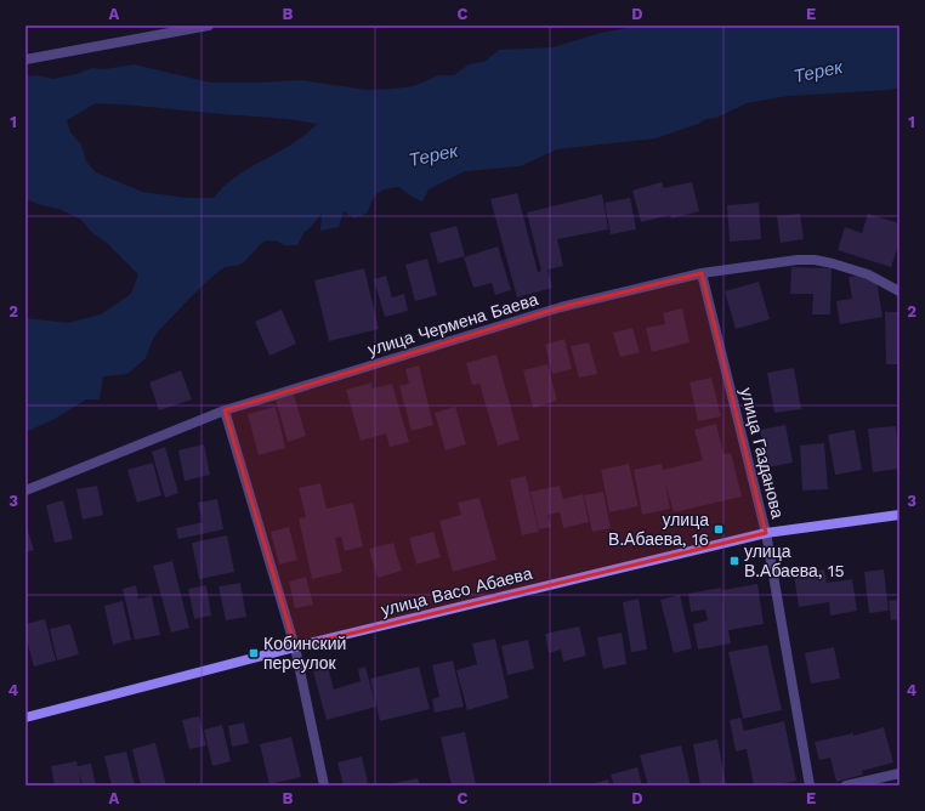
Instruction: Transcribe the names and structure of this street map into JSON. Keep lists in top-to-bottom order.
{
  "streets": {
    "main road": ["улица Васо Абаева"],
    "street": ["улица Чермена Баева", "улица Газданова"]
  },
  "crossings": [
    ["улица Чермена Баева", "улица Газданова"],
    ["улица Газданова", "улица Васо Абаева"]
  ],
  "water": ["Терек"],
  "places": {
    "transit": ["улица В.Абаева, 16", "улица В.Абаева, 15", "Кобинский переулок"]
  },
  "grid": {
    "columns": [
      "A",
      "B",
      "C",
      "D",
      "E"
    ],
    "rows": [
      "1",
      "2",
      "3",
      "4"
    ]
  }
}
